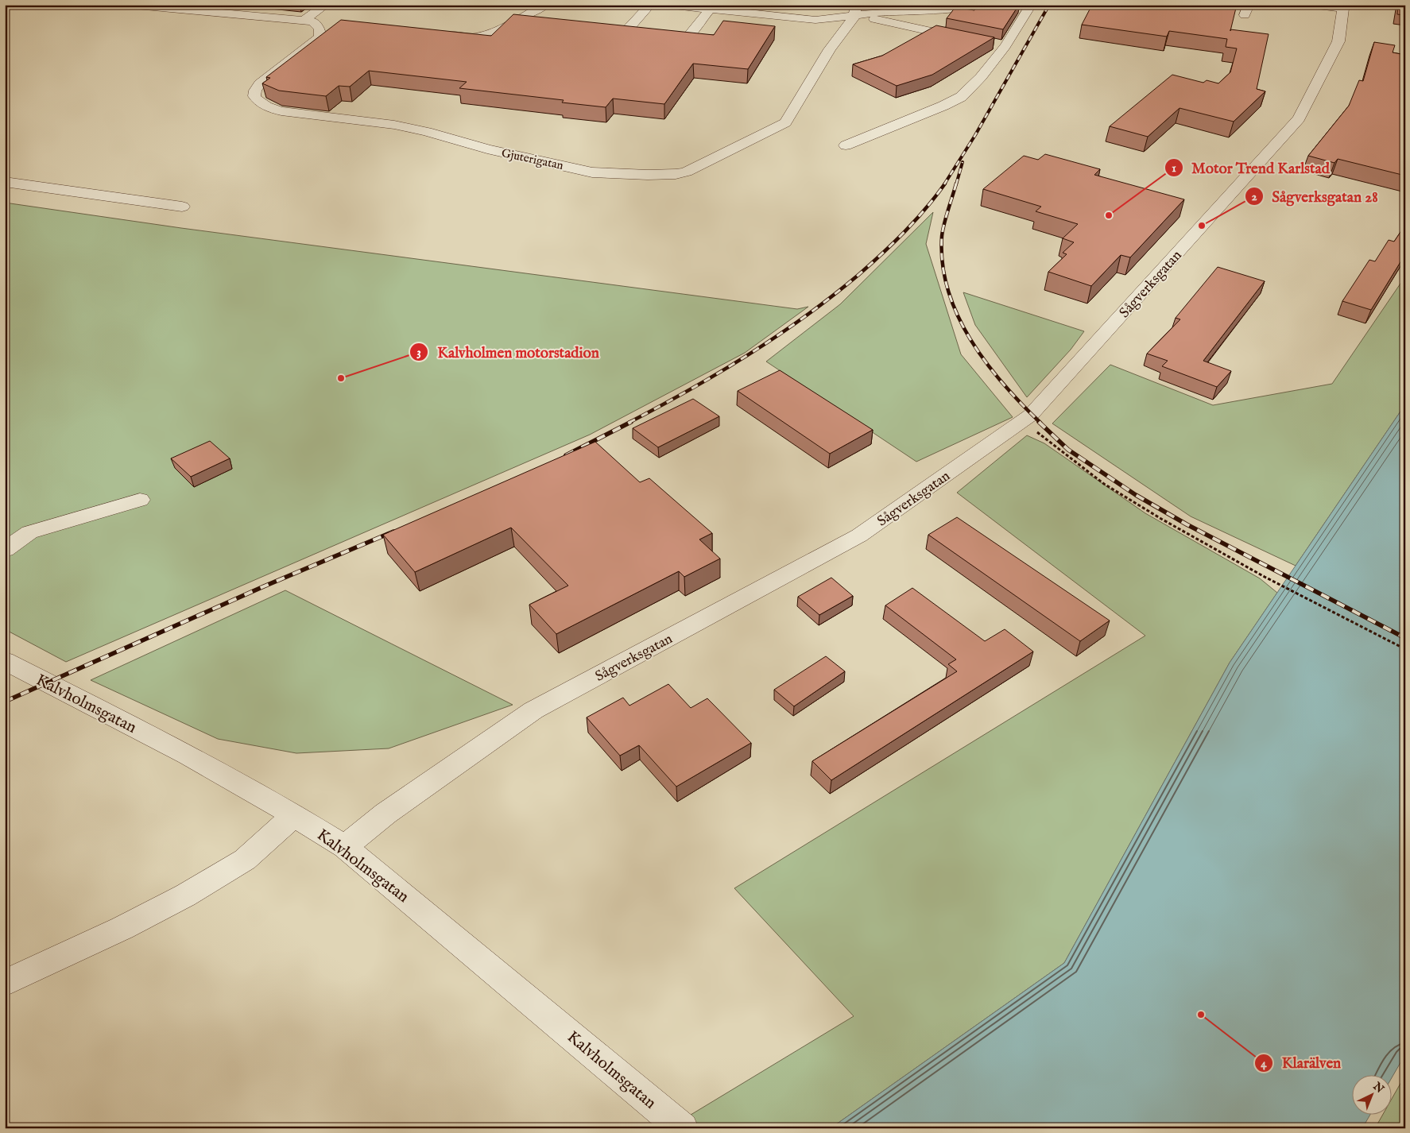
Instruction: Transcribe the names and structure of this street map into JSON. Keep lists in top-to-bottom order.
{
  "streets": {
    "street": ["Gjuterigatan", "Sågverksgatan", "Kalvholmsgatan"]
  },
  "crossings": [
    ["Sågverksgatan", "Kalvholmsgatan"]
  ],
  "places": [
    "Motor Trend Karlstad",
    "Sågverksgatan 28",
    "Kalvholmen motorstadion",
    "Klarälven"
  ],
  "north": "top right"
}
